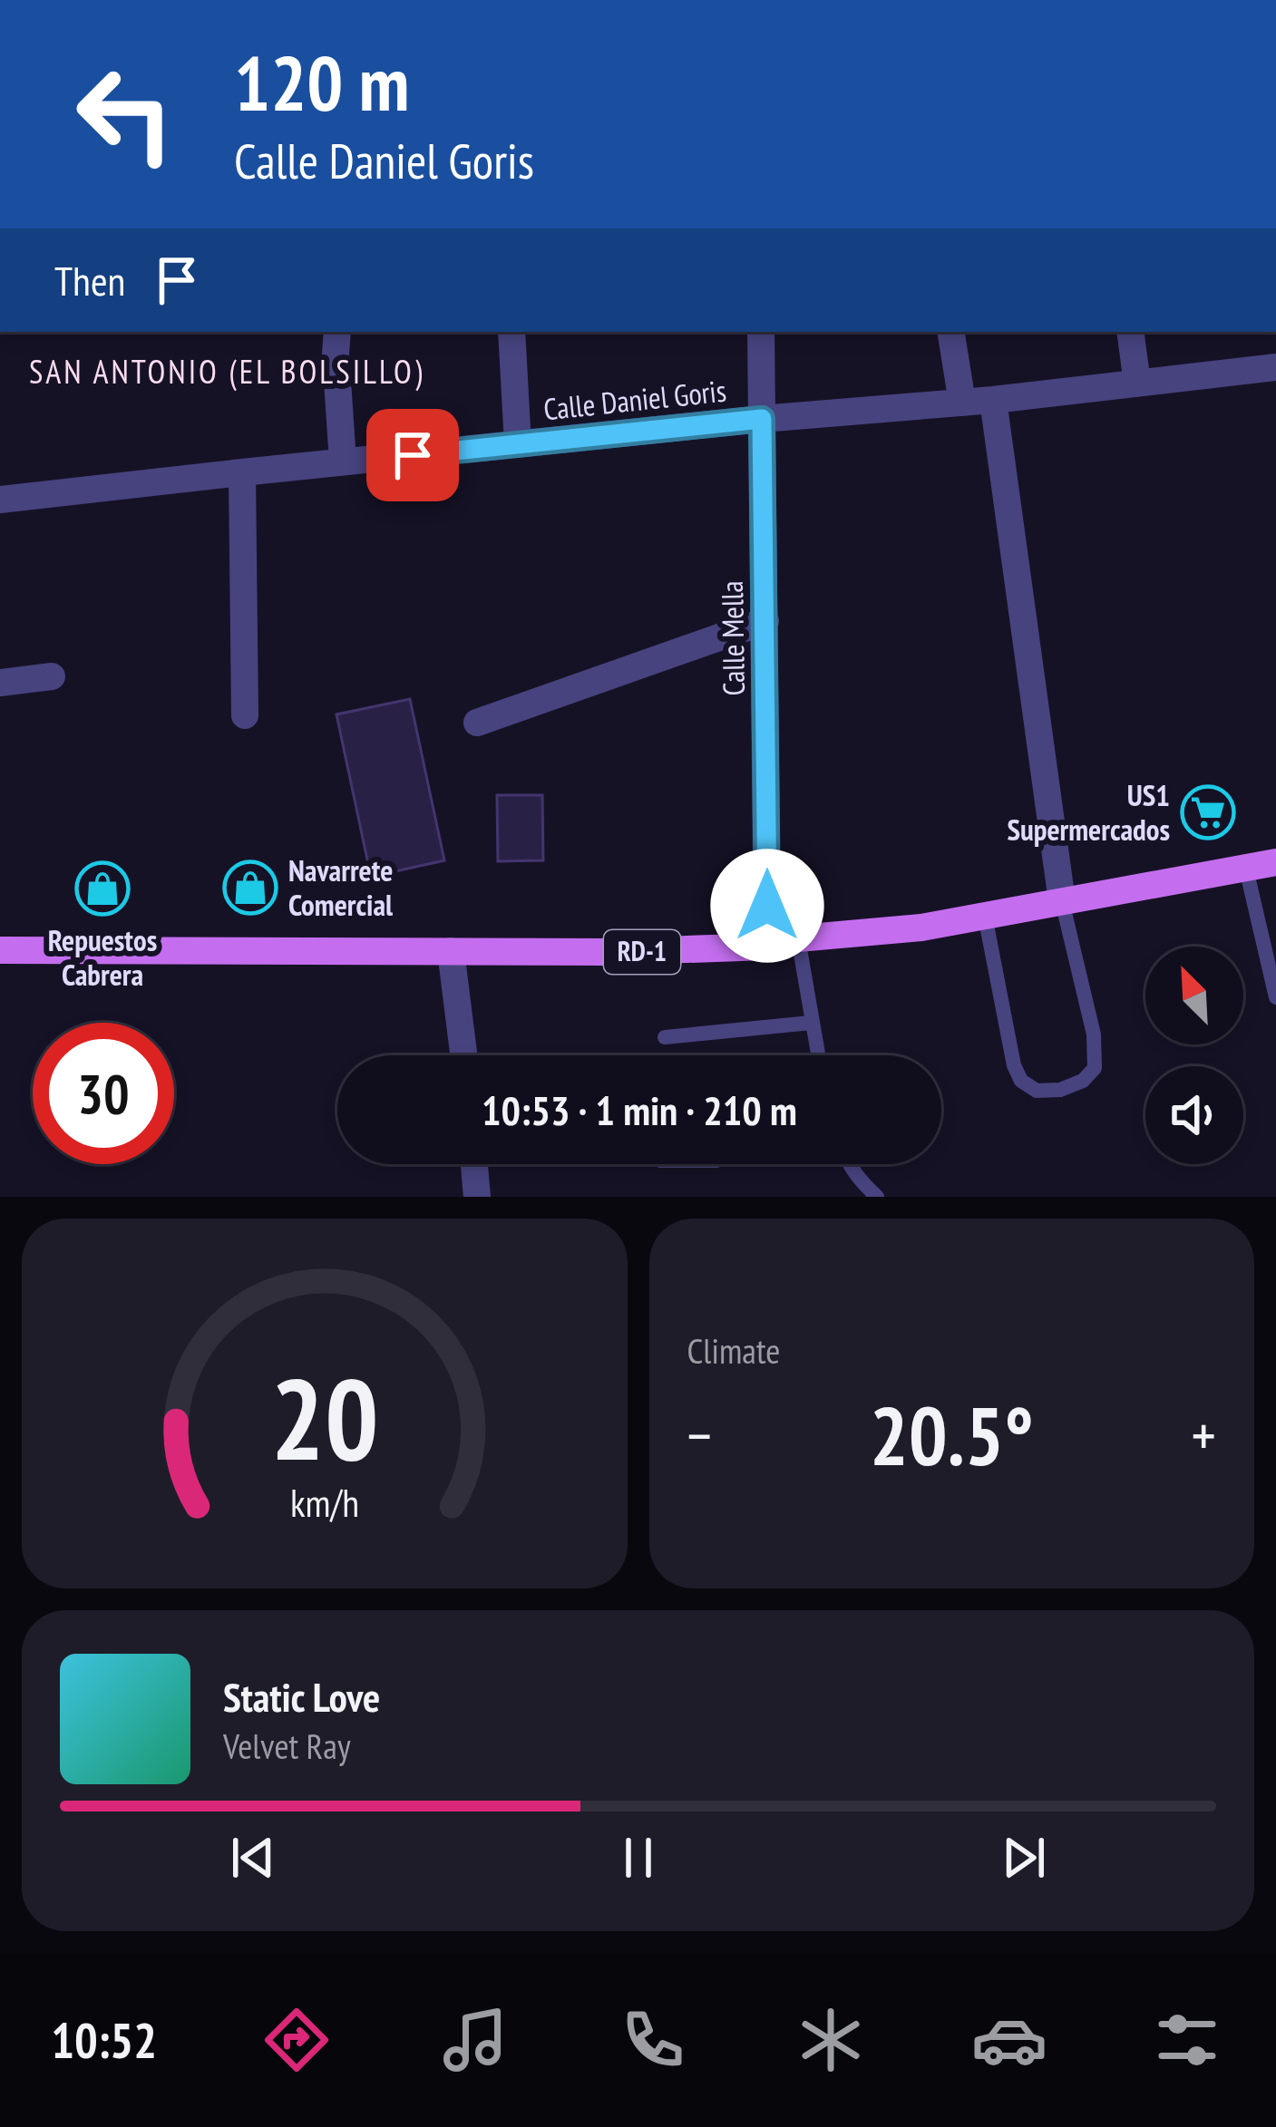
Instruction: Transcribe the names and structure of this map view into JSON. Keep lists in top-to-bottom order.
{
  "streets": {
    "main road": ["RD-1"],
    "street": ["Calle Daniel Goris", "Calle Mella"]
  },
  "crossings": [
    ["Calle Daniel Goris", "Calle Mella"],
    ["Calle Mella", "RD-1"]
  ],
  "districts": ["SAN ANTONIO (EL BOLSILLO)"],
  "places": {
    "supermarket": ["US1 Supermercados"],
    "shop": ["Navarrete Comercial", "Repuestos Cabrera"]
  },
  "north": "top left",
  "page": {
    "turn": ["120 m", "Calle Daniel Goris"],
    "then": "Then",
    "limit": "30",
    "trip": "10:53 · 1 min · 210 m",
    "tile": "Climate",
    "heat": ["−", "20.5°", "+"],
    "song": ["Static Love", "Velvet Ray"],
    "tabs": "10:52",
    "gauge": ["20", "km/h"]
  }
}
